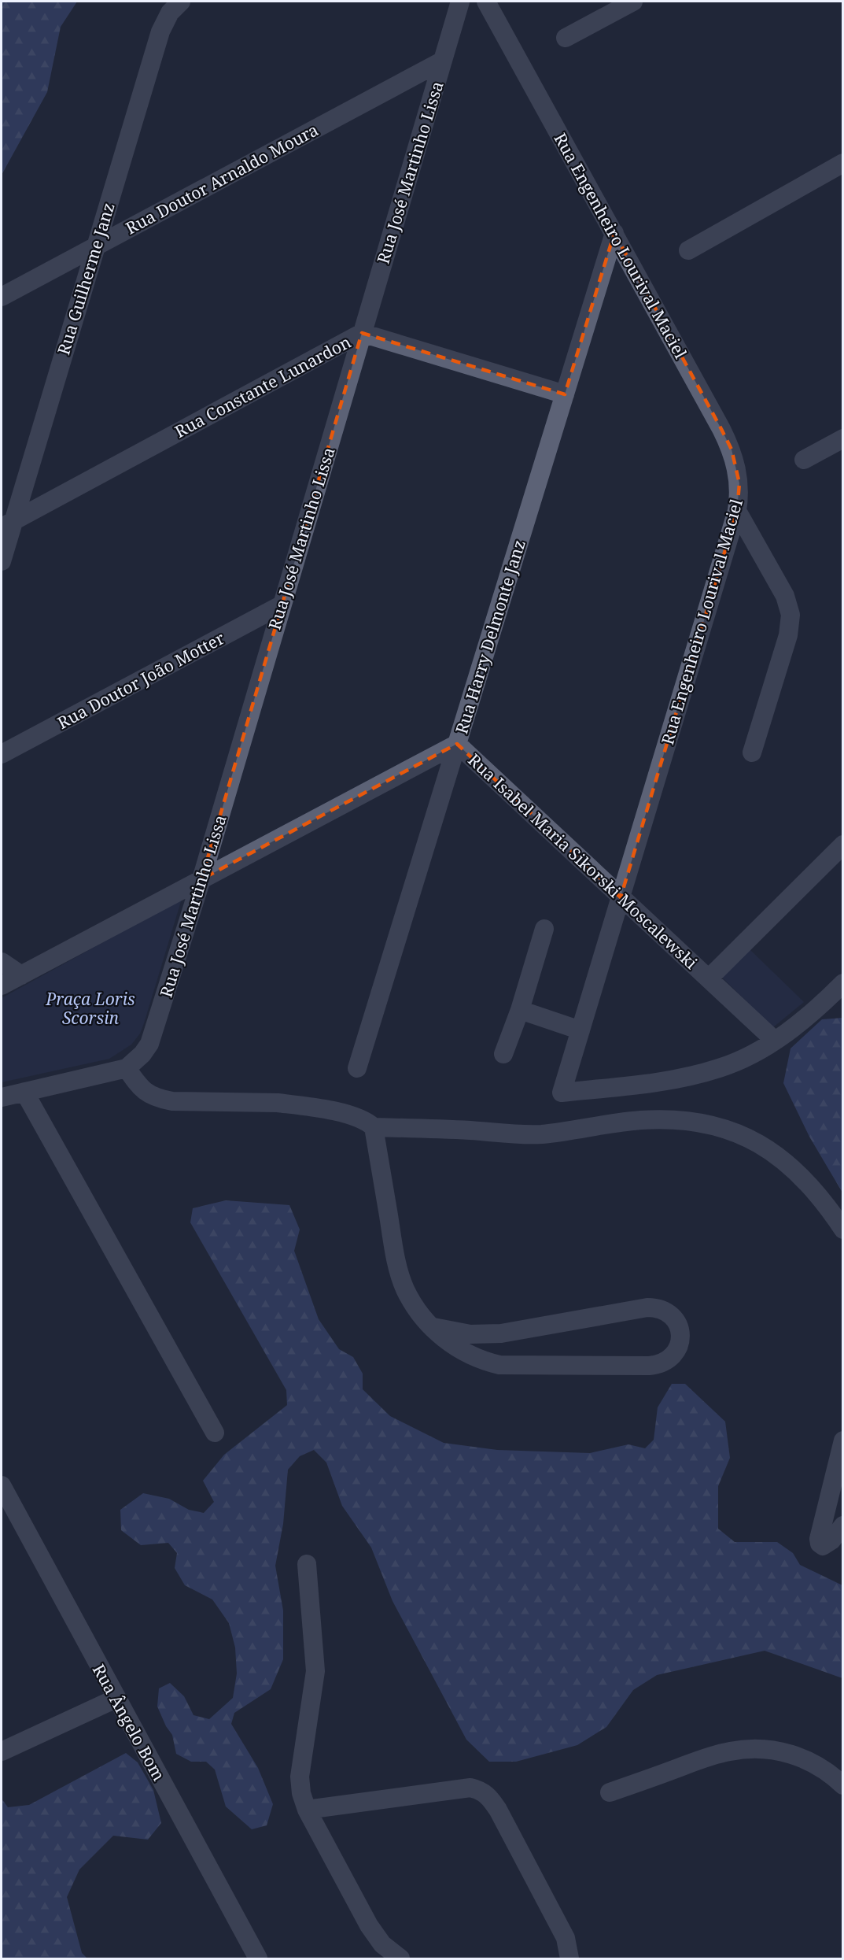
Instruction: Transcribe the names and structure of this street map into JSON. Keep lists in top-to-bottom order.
{
  "streets": {
    "street": [
      "Rua José Martinho Lissa",
      "Rua Doutor Arnaldo Moura",
      "Rua Engenheiro Lourival Maciel",
      "Rua Guilherme Janz",
      "Rua Constante Lunardon",
      "Rua Harry Delmonte Janz",
      "Rua Doutor João Motter",
      "Rua Isabel Maria Sikorski Moscalewski",
      "Rua Ângelo Bom"
    ]
  },
  "crossings": [
    ["Rua José Martinho Lissa", "Rua Doutor Arnaldo Moura"],
    ["Rua José Martinho Lissa", "Rua Constante Lunardon"],
    ["Rua José Martinho Lissa", "Rua Doutor João Motter"],
    ["Rua José Martinho Lissa", "Rua Isabel Maria Sikorski Moscalewski"],
    ["Rua Doutor Arnaldo Moura", "Rua Guilherme Janz"],
    ["Rua Engenheiro Lourival Maciel", "Rua Harry Delmonte Janz"],
    ["Rua Engenheiro Lourival Maciel", "Rua Isabel Maria Sikorski Moscalewski"],
    ["Rua Guilherme Janz", "Rua Constante Lunardon"],
    ["Rua Constante Lunardon", "Rua Harry Delmonte Janz"],
    ["Rua Harry Delmonte Janz", "Rua Isabel Maria Sikorski Moscalewski"]
  ],
  "parks": ["Praça Loris Scorsin"]
}
